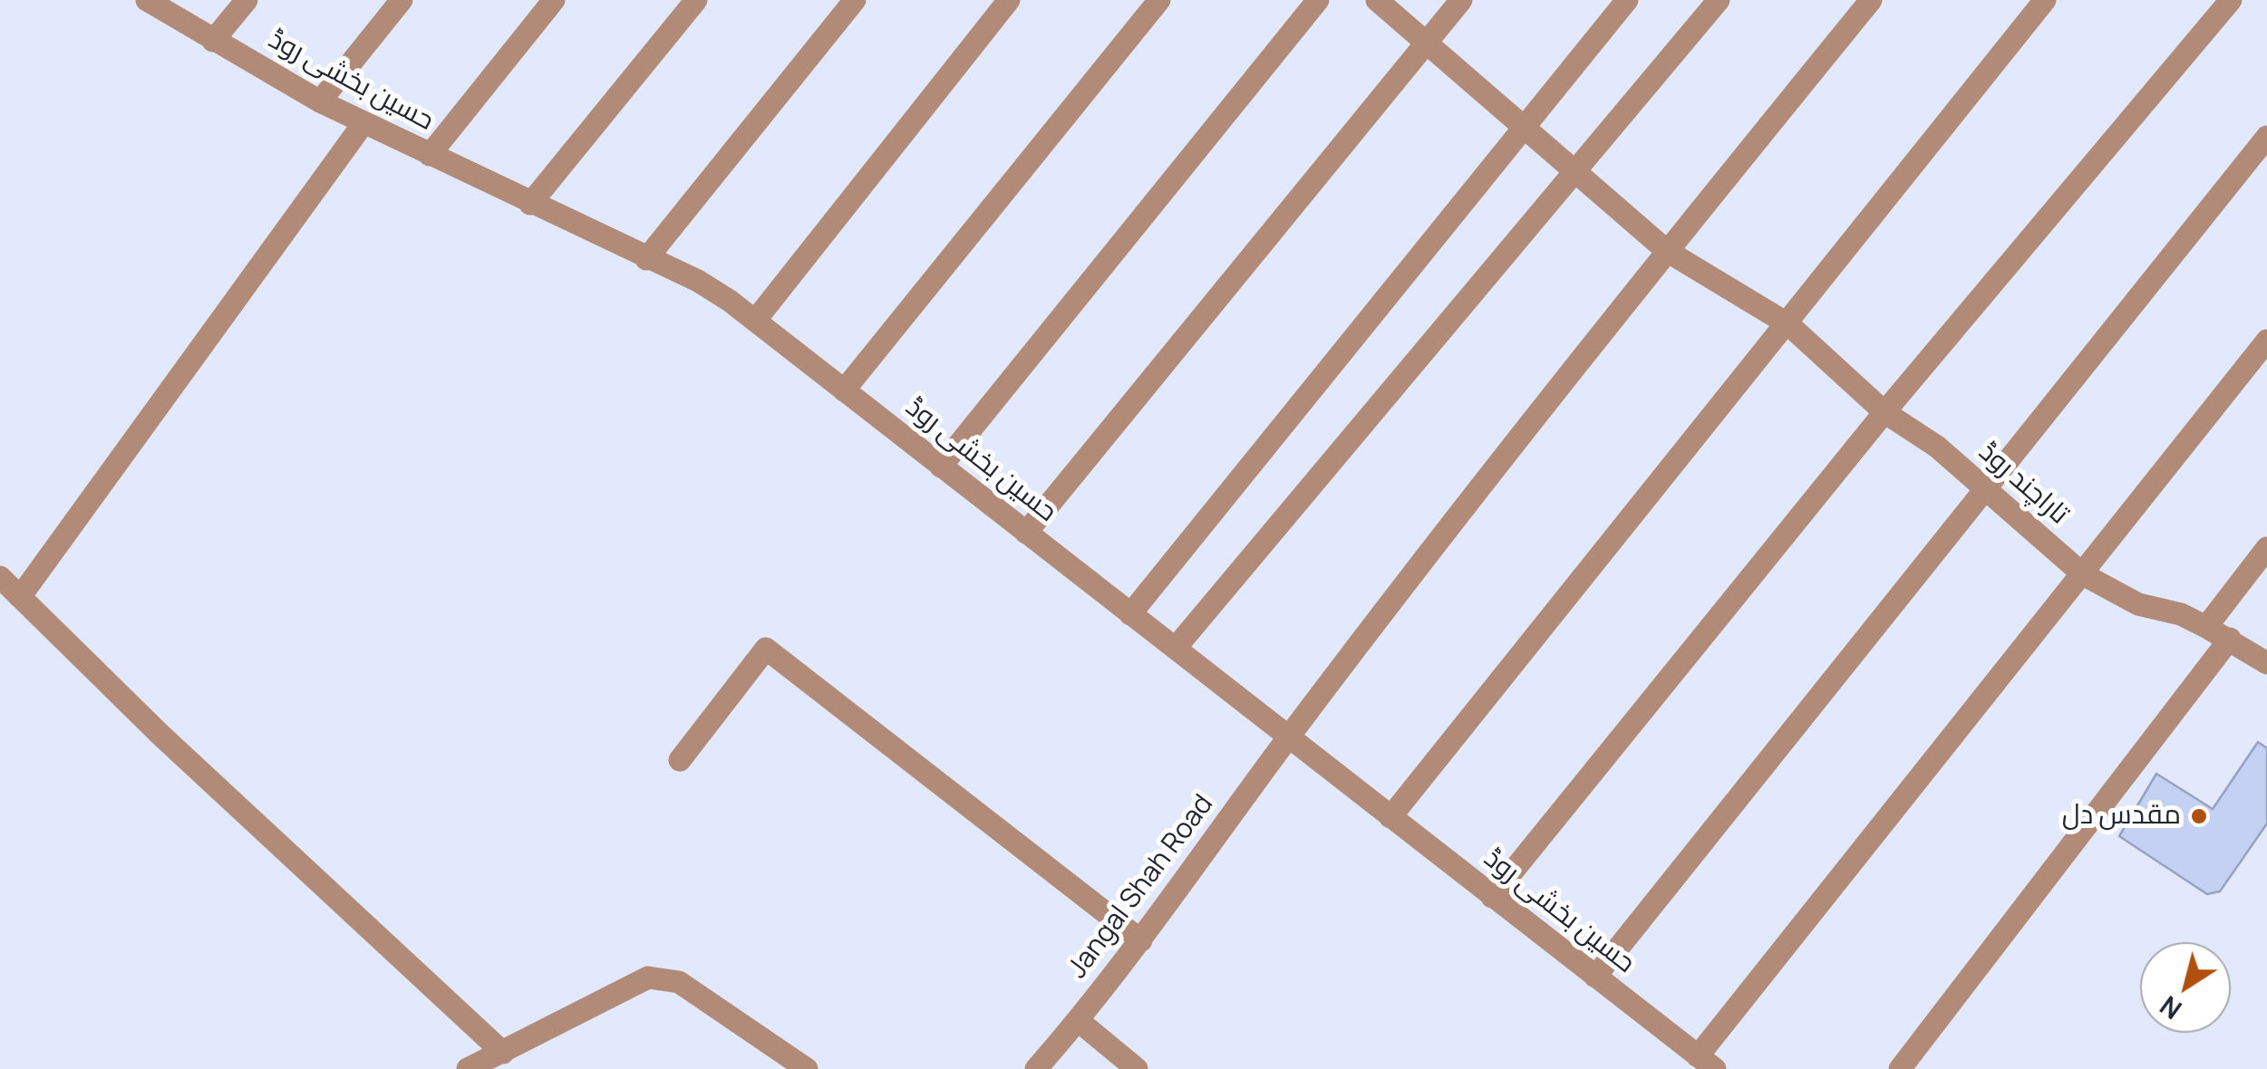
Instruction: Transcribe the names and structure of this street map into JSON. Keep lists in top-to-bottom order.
{
  "streets": {
    "street": ["حسین بخشی روڈ", "تاراچند روڈ", "Jangal Shah Road"]
  },
  "crossings": [
    ["حسین بخشی روڈ", "Jangal Shah Road"],
    ["تاراچند روڈ", "Jangal Shah Road"]
  ],
  "places": ["مقدس دل"],
  "north": "bottom left"
}
